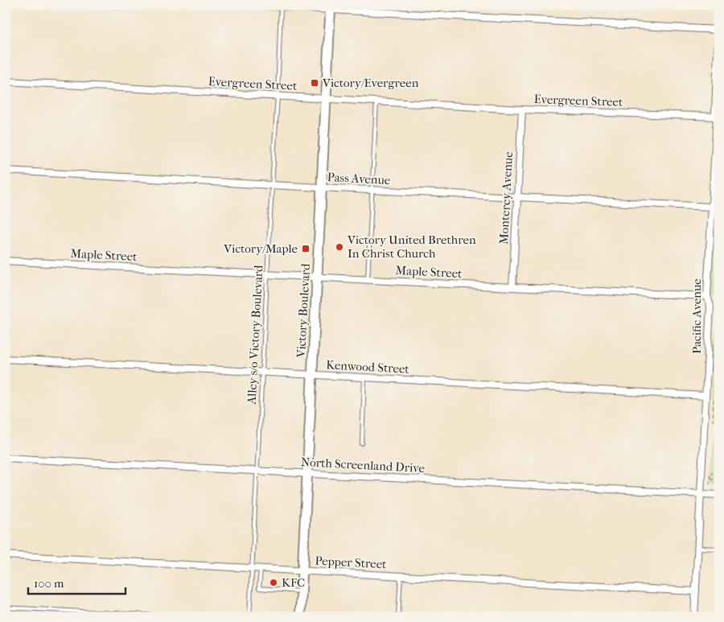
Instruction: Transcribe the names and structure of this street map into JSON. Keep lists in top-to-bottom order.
{
  "streets": {
    "main road": ["Victory Boulevard"],
    "street": [
      "Evergreen Street",
      "Pass Avenue",
      "Monterey Avenue",
      "Maple Street",
      "Pacific Avenue",
      "Kenwood Street",
      "North Screenland Drive",
      "Pepper Street"
    ],
    "lane": ["Alley s/o Victory Boulevard"]
  },
  "crossings": [
    ["Evergreen Street", "Monterey Avenue"],
    ["Evergreen Street", "Victory Boulevard"],
    ["Evergreen Street", "Pacific Avenue"],
    ["Evergreen Street", "Alley s/o Victory Boulevard"],
    ["Pass Avenue", "Monterey Avenue"],
    ["Pass Avenue", "Victory Boulevard"],
    ["Pass Avenue", "Pacific Avenue"],
    ["Pass Avenue", "Alley s/o Victory Boulevard"],
    ["Monterey Avenue", "Maple Street"],
    ["Maple Street", "Victory Boulevard"],
    ["Maple Street", "Pacific Avenue"],
    ["Maple Street", "Alley s/o Victory Boulevard"],
    ["Victory Boulevard", "Kenwood Street"],
    ["Victory Boulevard", "North Screenland Drive"],
    ["Victory Boulevard", "Pepper Street"],
    ["Pacific Avenue", "Kenwood Street"],
    ["Pacific Avenue", "North Screenland Drive"],
    ["Pacific Avenue", "Pepper Street"],
    ["Alley s/o Victory Boulevard", "Kenwood Street"],
    ["Alley s/o Victory Boulevard", "North Screenland Drive"],
    ["Alley s/o Victory Boulevard", "Pepper Street"]
  ],
  "places": {
    "transit": ["Victory/Evergreen", "Victory/Maple"],
    "other": ["Victory United Brethren In Christ Church", "KFC"]
  },
  "scale_bar": "100 m"
}
